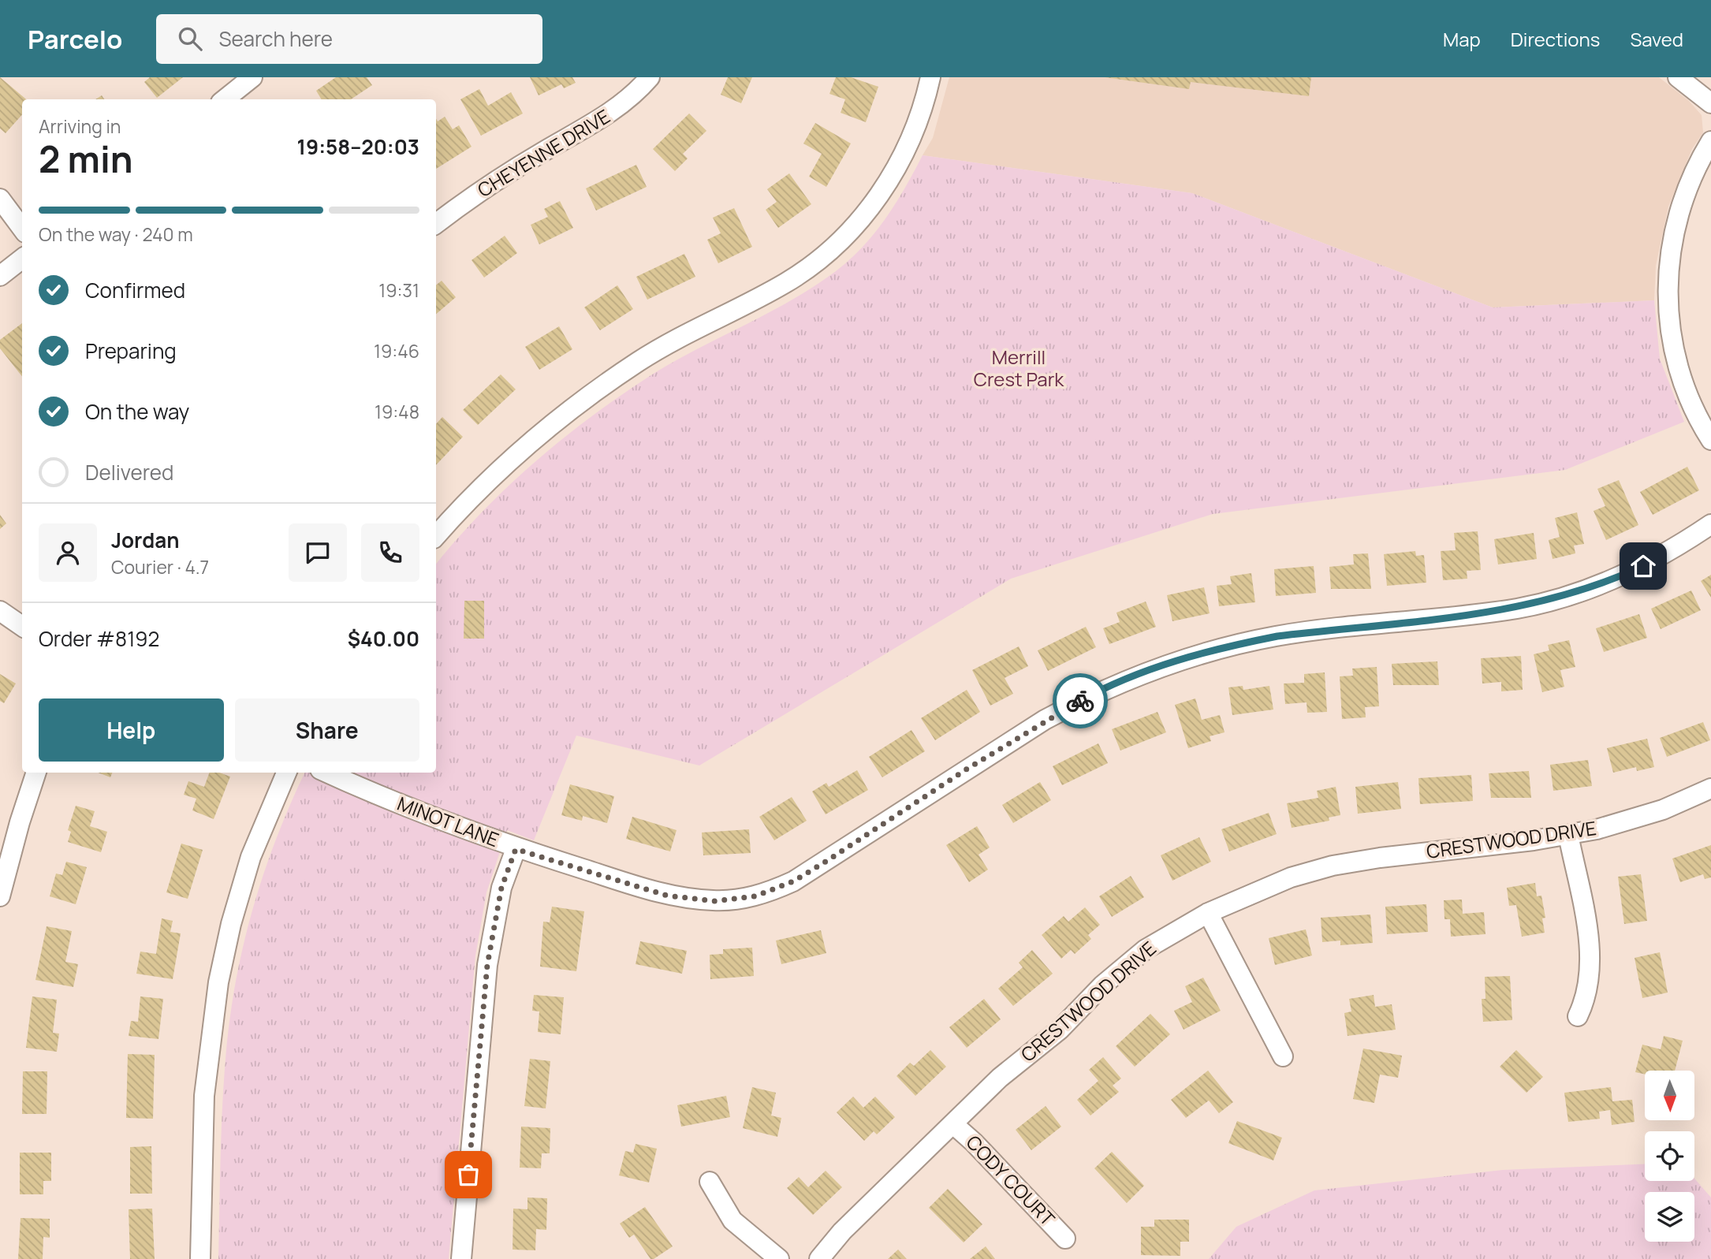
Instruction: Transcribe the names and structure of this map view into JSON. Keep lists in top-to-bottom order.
{
  "streets": {
    "street": [
      "CHEYENNE DRIVE",
      "MINOT LANE",
      "CRESTWOOD DRIVE",
      "CODY COURT"
    ]
  },
  "crossings": [
    ["CRESTWOOD DRIVE", "CODY COURT"]
  ],
  "parks": ["Merrill Crest Park"],
  "north": "bottom",
  "page": {
    "header": "Parcelo",
    "search": "Search here",
    "nav": ["Map", "Directions", "Saved"],
    "heading": ["2 min", "Arriving in", "19:58–20:03"],
    "panel": [
      "Jordan",
      "Courier · 4.7",
      "Order #8192",
      "$40.00"
    ],
    "bar": "On the way · 240 m",
    "list": [
      ["Confirmed", "19:31"],
      ["Preparing", "19:46"],
      ["On the way", "19:48"],
      "Delivered"
    ],
    "buttons": ["Help", "Share"]
  }
}
